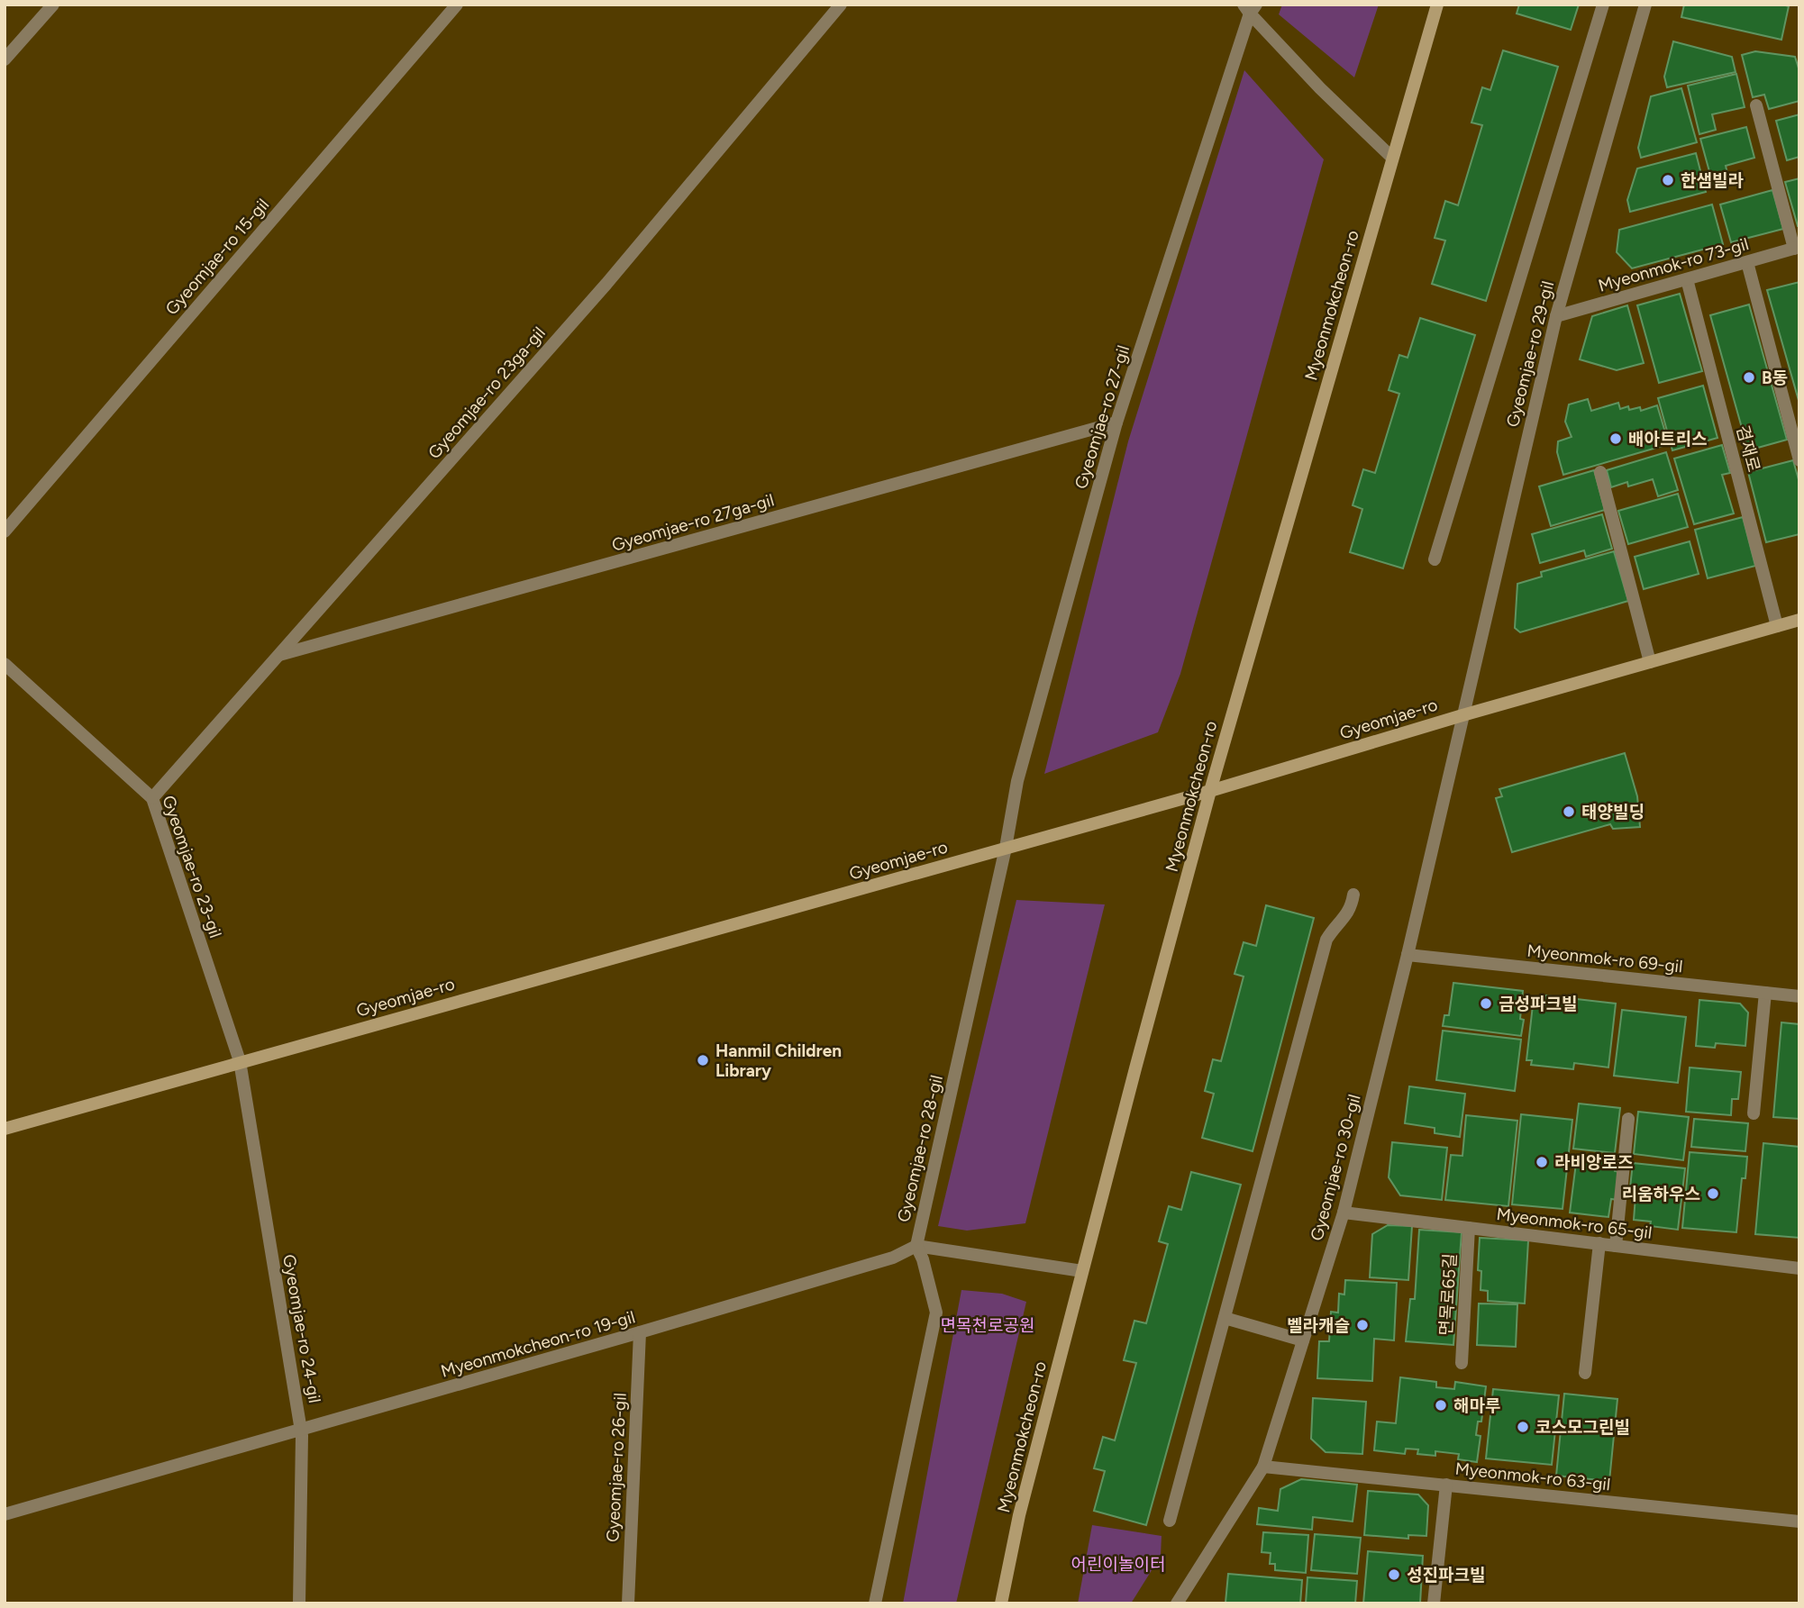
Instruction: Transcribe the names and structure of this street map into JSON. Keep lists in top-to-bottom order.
{
  "streets": {
    "main road": ["Myeonmokcheon-ro", "Gyeomjae-ro"],
    "street": [
      "Gyeomjae-ro 15-gil",
      "Myeonmok-ro 73-gil",
      "Gyeomjae-ro 29-gil",
      "Gyeomjae-ro 23ga-gil",
      "Gyeomjae-ro 27-gil",
      "겸재로",
      "Gyeomjae-ro 27ga-gil",
      "Gyeomjae-ro 23-gil",
      "Myeonmok-ro 69-gil",
      "Gyeomjae-ro 28-gil",
      "Gyeomjae-ro 30-gil",
      "Myeonmok-ro 65-gil",
      "면목로65길",
      "Gyeomjae-ro 24-gil",
      "Myeonmokcheon-ro 19-gil",
      "Gyeomjae-ro 26-gil",
      "Myeonmok-ro 63-gil"
    ]
  },
  "crossings": [
    ["Myeonmok-ro 73-gil", "Gyeomjae-ro 29-gil"],
    ["Myeonmok-ro 73-gil", "겸재로"],
    ["Myeonmokcheon-ro", "Gyeomjae-ro"],
    ["Gyeomjae-ro 29-gil", "Gyeomjae-ro"],
    ["Gyeomjae-ro 29-gil", "Gyeomjae-ro 30-gil"],
    ["Gyeomjae-ro 23ga-gil", "Gyeomjae-ro 27ga-gil"],
    ["Gyeomjae-ro 23ga-gil", "Gyeomjae-ro 23-gil"],
    ["Gyeomjae-ro 27-gil", "Gyeomjae-ro 27ga-gil"],
    ["Gyeomjae-ro 27-gil", "Gyeomjae-ro"],
    ["Gyeomjae-ro 27-gil", "Gyeomjae-ro 28-gil"],
    ["겸재로", "Gyeomjae-ro"],
    ["Gyeomjae-ro", "Gyeomjae-ro 23-gil"],
    ["Gyeomjae-ro", "Gyeomjae-ro 28-gil"],
    ["Gyeomjae-ro", "Gyeomjae-ro 30-gil"],
    ["Gyeomjae-ro", "Gyeomjae-ro 24-gil"],
    ["Gyeomjae-ro 23-gil", "Gyeomjae-ro 24-gil"],
    ["Myeonmok-ro 69-gil", "Gyeomjae-ro 30-gil"],
    ["Gyeomjae-ro 28-gil", "Myeonmokcheon-ro 19-gil"],
    ["Gyeomjae-ro 30-gil", "Myeonmok-ro 65-gil"],
    ["Gyeomjae-ro 30-gil", "Myeonmok-ro 63-gil"],
    ["Myeonmok-ro 65-gil", "면목로65길"],
    ["Gyeomjae-ro 24-gil", "Myeonmokcheon-ro 19-gil"],
    ["Myeonmokcheon-ro 19-gil", "Gyeomjae-ro 26-gil"]
  ],
  "parks": ["면목천로공원", "어린이놀이터"],
  "places": [
    "한샘빌라",
    "B동",
    "배아트리스",
    "태양빌딩",
    "금성파크빌",
    "Hanmil Children Library",
    "라비앙로즈",
    "리움하우스",
    "벨라캐슬",
    "해마루",
    "코스모그린빌",
    "성진파크빌"
  ]
}
